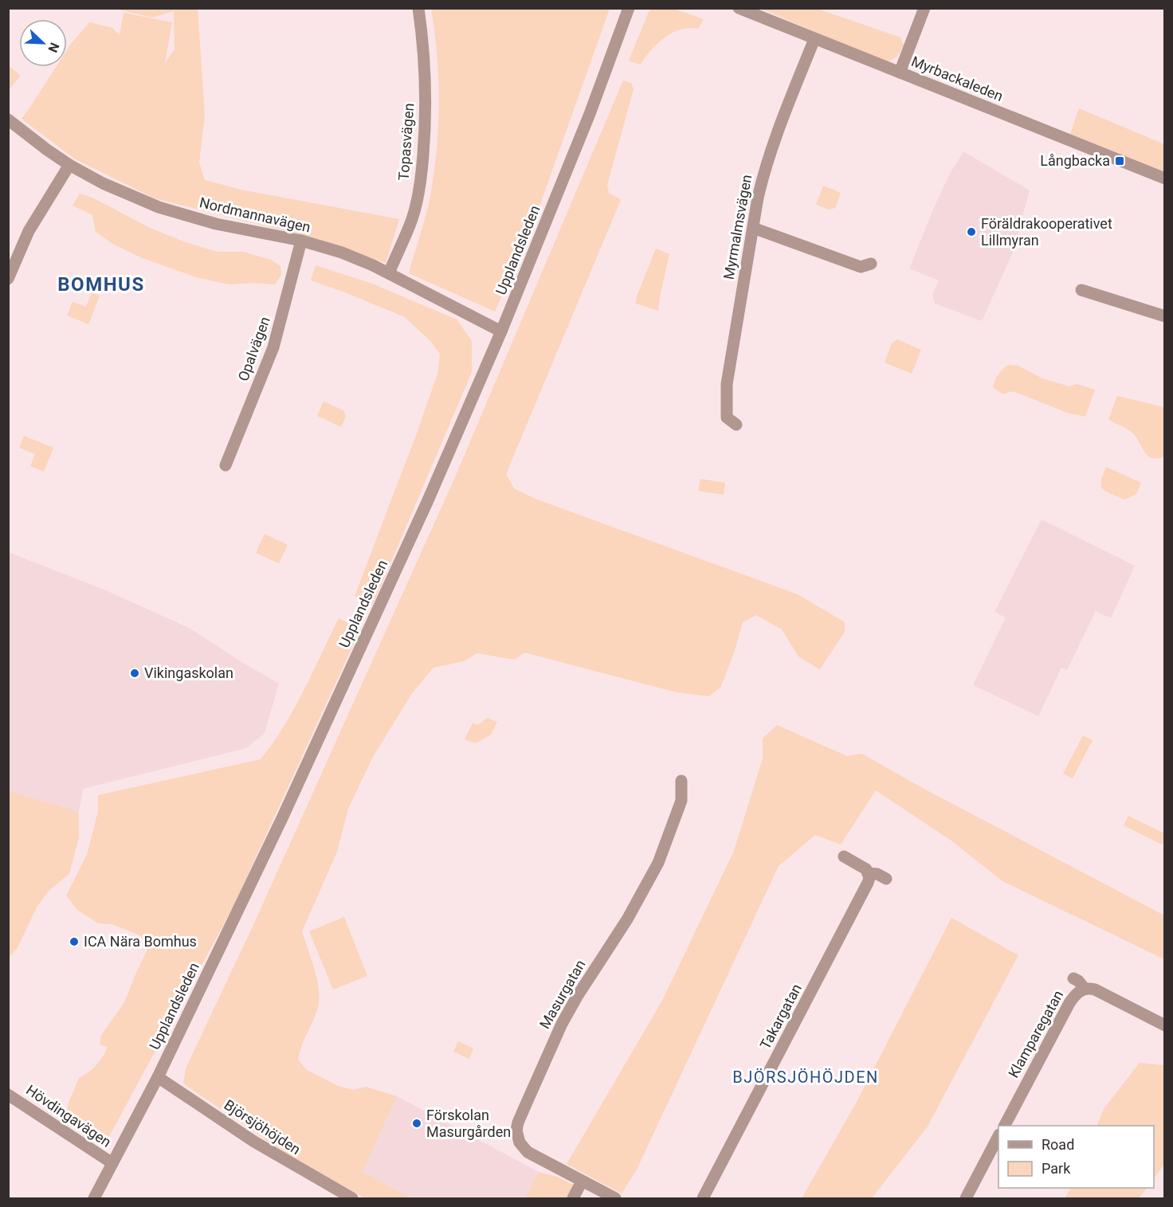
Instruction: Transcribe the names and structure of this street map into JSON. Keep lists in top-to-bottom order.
{
  "streets": {
    "street": [
      "Myrbackaleden",
      "Topasvägen",
      "Nordmannavägen",
      "Myrmalmsvägen",
      "Upplandsleden",
      "Opalvägen",
      "Masurgatan",
      "Takargatan",
      "Klamparegatan",
      "Hövdingavägen",
      "Björsjöhöjden"
    ]
  },
  "crossings": [
    ["Myrbackaleden", "Myrmalmsvägen"],
    ["Topasvägen", "Nordmannavägen"],
    ["Nordmannavägen", "Upplandsleden"],
    ["Nordmannavägen", "Opalvägen"],
    ["Upplandsleden", "Hövdingavägen"],
    ["Upplandsleden", "Björsjöhöjden"]
  ],
  "districts": ["BOMHUS", "BJÖRSJÖHÖJDEN"],
  "places": {
    "transit": ["Långbacka"],
    "other": [
      "Föräldrakooperativet Lillmyran",
      "Vikingaskolan",
      "ICA Nära Bomhus",
      "Förskolan Masurgården"
    ]
  },
  "legend": ["Road", "Park"],
  "north": "bottom right"
}
